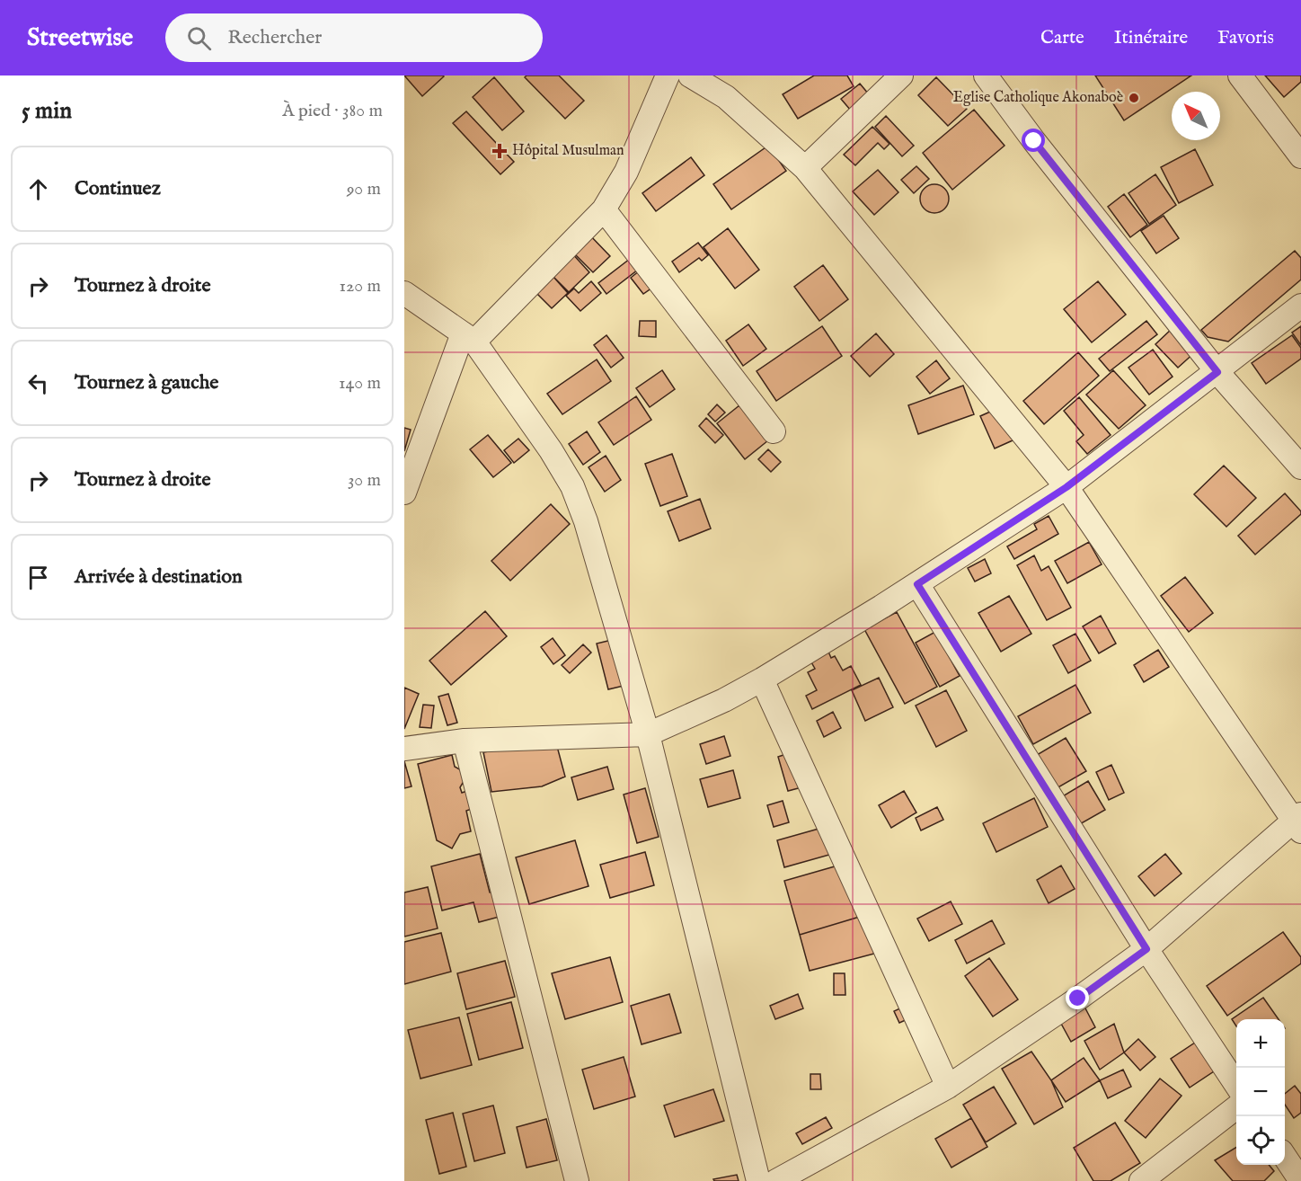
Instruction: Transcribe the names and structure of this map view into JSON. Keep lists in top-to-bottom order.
{
  "places": {
    "other": ["Eglise Catholique Akonaboè"],
    "health": ["Hôpital Musulman"]
  },
  "north": "top left",
  "page": {
    "header": "Streetwise",
    "search": "Rechercher",
    "nav": ["Carte", "Itinéraire", "Favoris"],
    "heading": ["5 min", "À pied · 380 m"],
    "list": [
      ["Continuez", "90 m"],
      ["Tournez à droite", "120 m"],
      ["Tournez à gauche", "140 m"],
      ["Tournez à droite", "30 m"],
      "Arrivée à destination"
    ],
    "map_buttons": ["+", "−"]
  }
}
